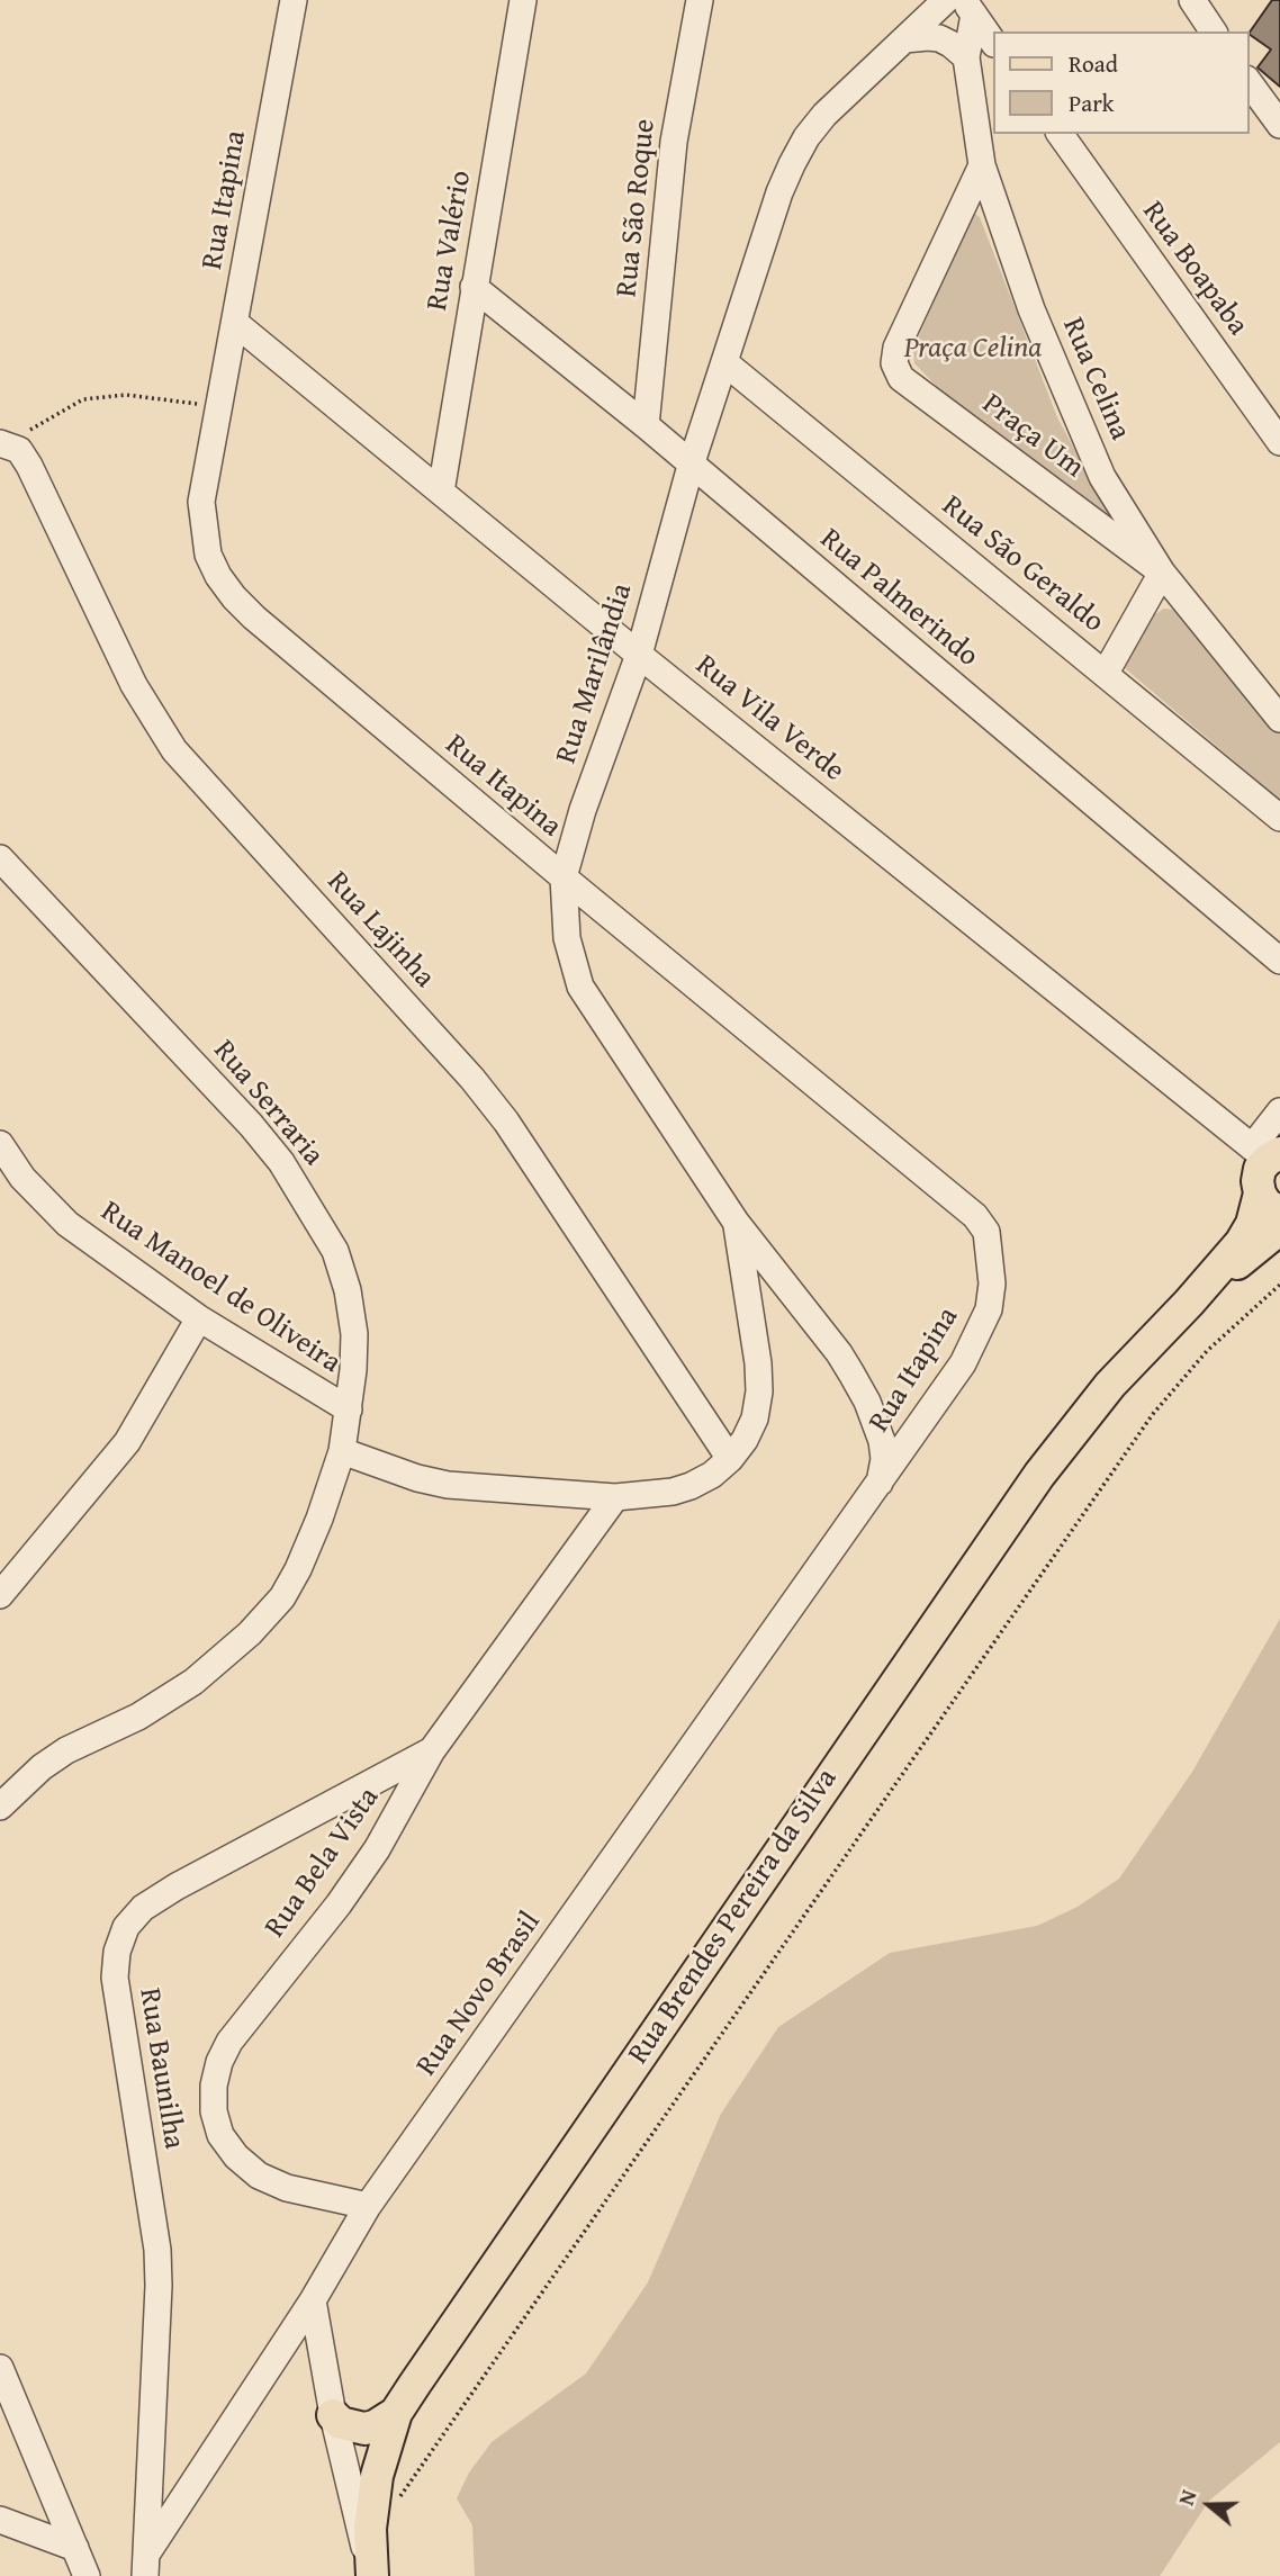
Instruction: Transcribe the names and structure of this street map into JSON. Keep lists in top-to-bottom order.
{
  "streets": {
    "main road": ["Rua Brendes Pereira da Silva"],
    "street": [
      "Rua Itapina",
      "Rua São Roque",
      "Rua Valério",
      "Rua Boapaba",
      "Rua Celina",
      "Praça Um",
      "Rua São Geraldo",
      "Rua Palmerindo",
      "Rua Marilândia",
      "Rua Vila Verde",
      "Rua Lajinha",
      "Rua Serraria",
      "Rua Manoel de Oliveira",
      "Rua Bela Vista",
      "Rua Novo Brasil",
      "Rua Baunilha"
    ]
  },
  "crossings": [
    ["Rua Itapina", "Rua Marilândia"],
    ["Rua Itapina", "Rua Vila Verde"],
    ["Rua Itapina", "Rua Novo Brasil"],
    ["Rua São Roque", "Rua Palmerindo"],
    ["Rua Valério", "Rua Palmerindo"],
    ["Rua Valério", "Rua Vila Verde"],
    ["Rua Celina", "Praça Um"],
    ["Rua São Geraldo", "Rua Marilândia"],
    ["Rua Palmerindo", "Rua Marilândia"],
    ["Rua Marilândia", "Rua Vila Verde"],
    ["Rua Marilândia", "Rua Novo Brasil"],
    ["Rua Vila Verde", "Rua Brendes Pereira da Silva"],
    ["Rua Serraria", "Rua Manoel de Oliveira"],
    ["Rua Bela Vista", "Rua Novo Brasil"],
    ["Rua Bela Vista", "Rua Baunilha"],
    ["Rua Novo Brasil", "Rua Baunilha"]
  ],
  "parks": ["Praça Celina"],
  "legend": ["Road", "Park"],
  "north": "left"
}
